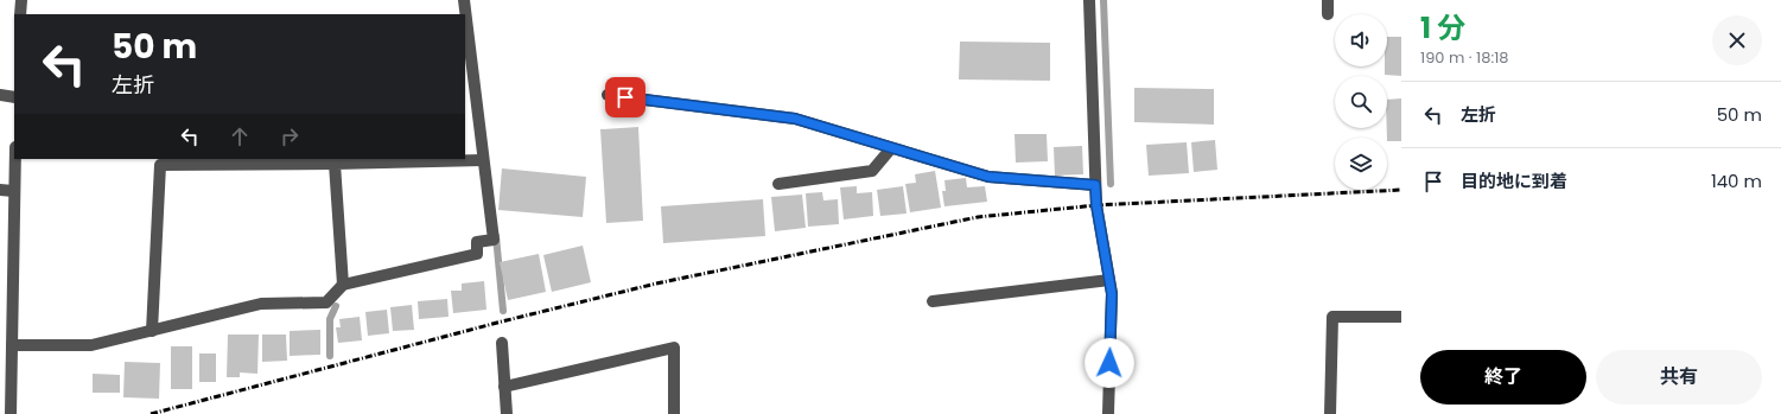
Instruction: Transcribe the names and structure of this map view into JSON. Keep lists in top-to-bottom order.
{
  "page": {
    "heading": ["1 分", "190 m · 18:18"],
    "turn": ["50 m", "左折"],
    "list": [
      {
        "name": "左折",
        "value": "50 m"
      },
      {
        "name": "目的地に到着",
        "value": "140 m"
      }
    ],
    "buttons": ["終了", "共有"]
  }
}
